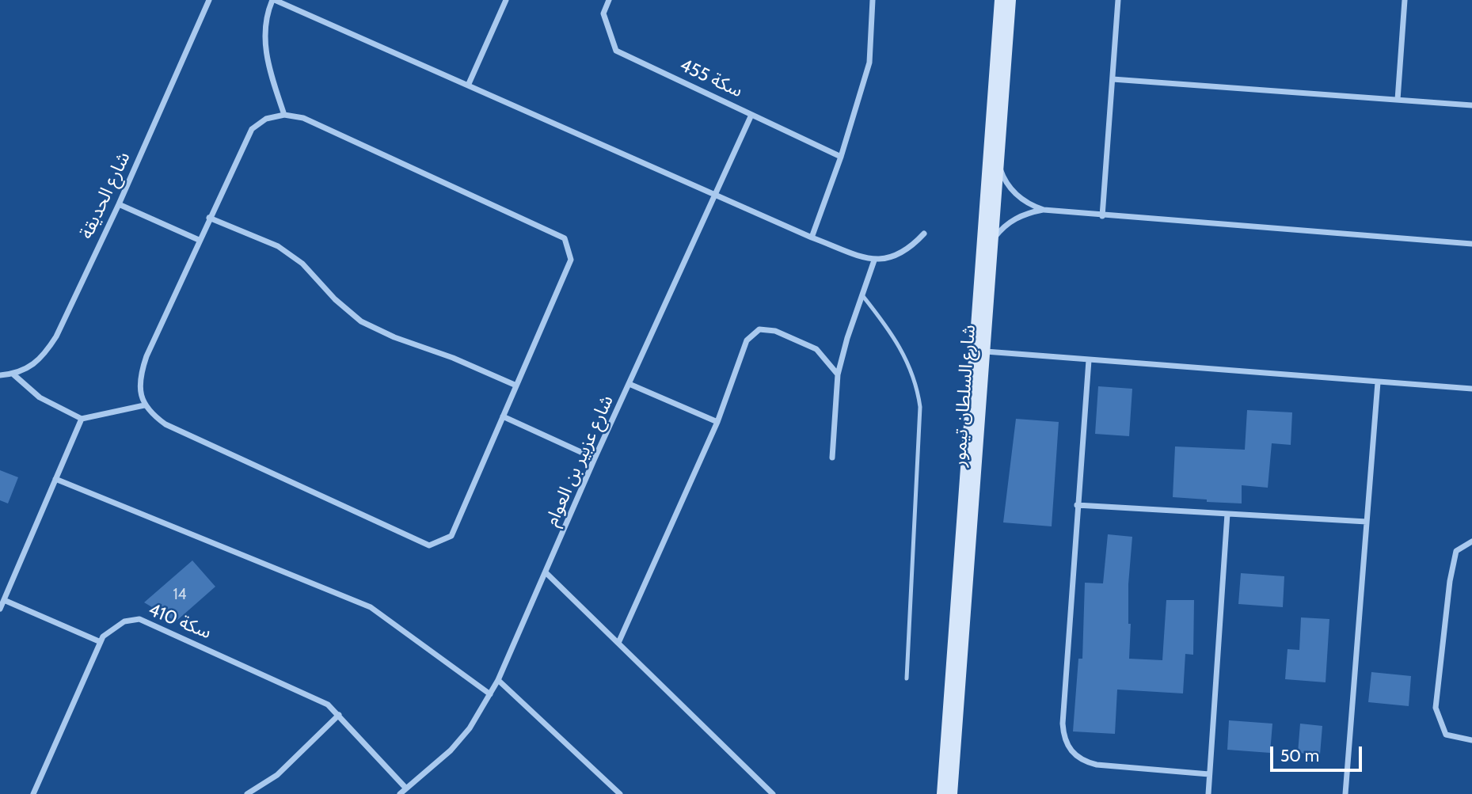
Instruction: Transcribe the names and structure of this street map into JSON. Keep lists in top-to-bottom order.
{
  "streets": {
    "main road": ["شارع السلطان تيمور"],
    "street": [
      "سكة 455",
      "شارع الحديقة",
      "شارع عزبير بن العوام",
      "سكة 410"
    ]
  },
  "crossings": [
    ["سكة 455", "شارع عزبير بن العوام"],
    ["شارع عزبير بن العوام", "سكة 410"]
  ],
  "house_numbers": ["14"],
  "scale_bar": "50 m"
}
